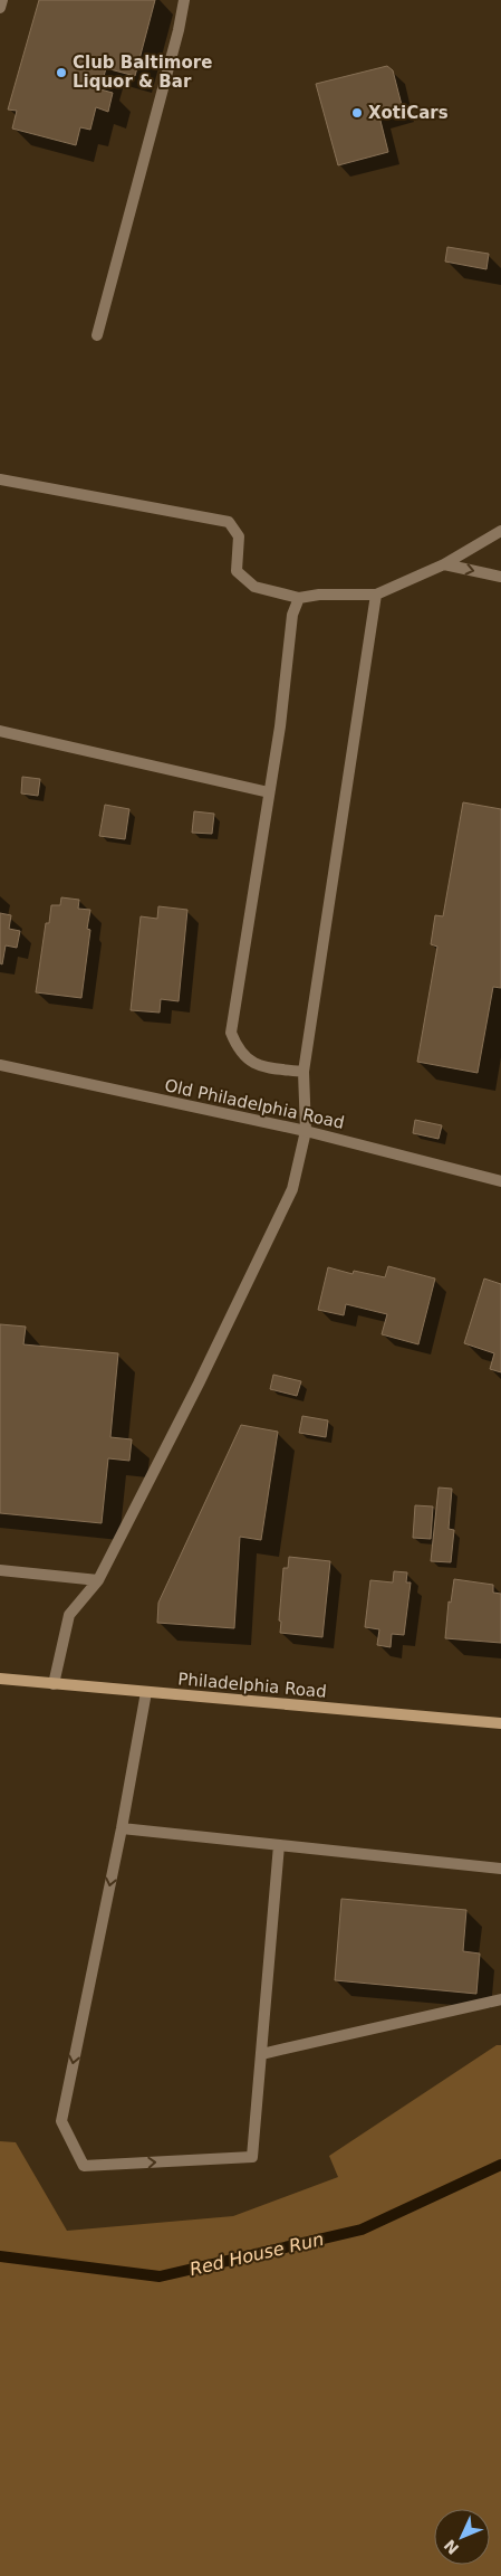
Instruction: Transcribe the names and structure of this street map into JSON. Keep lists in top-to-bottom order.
{
  "streets": {
    "main road": ["Philadelphia Road"],
    "street": ["Old Philadelphia Road"]
  },
  "water": ["Red House Run"],
  "places": ["Club Baltimore Liquor & Bar", "XotiCars"],
  "north": "bottom left"
}
